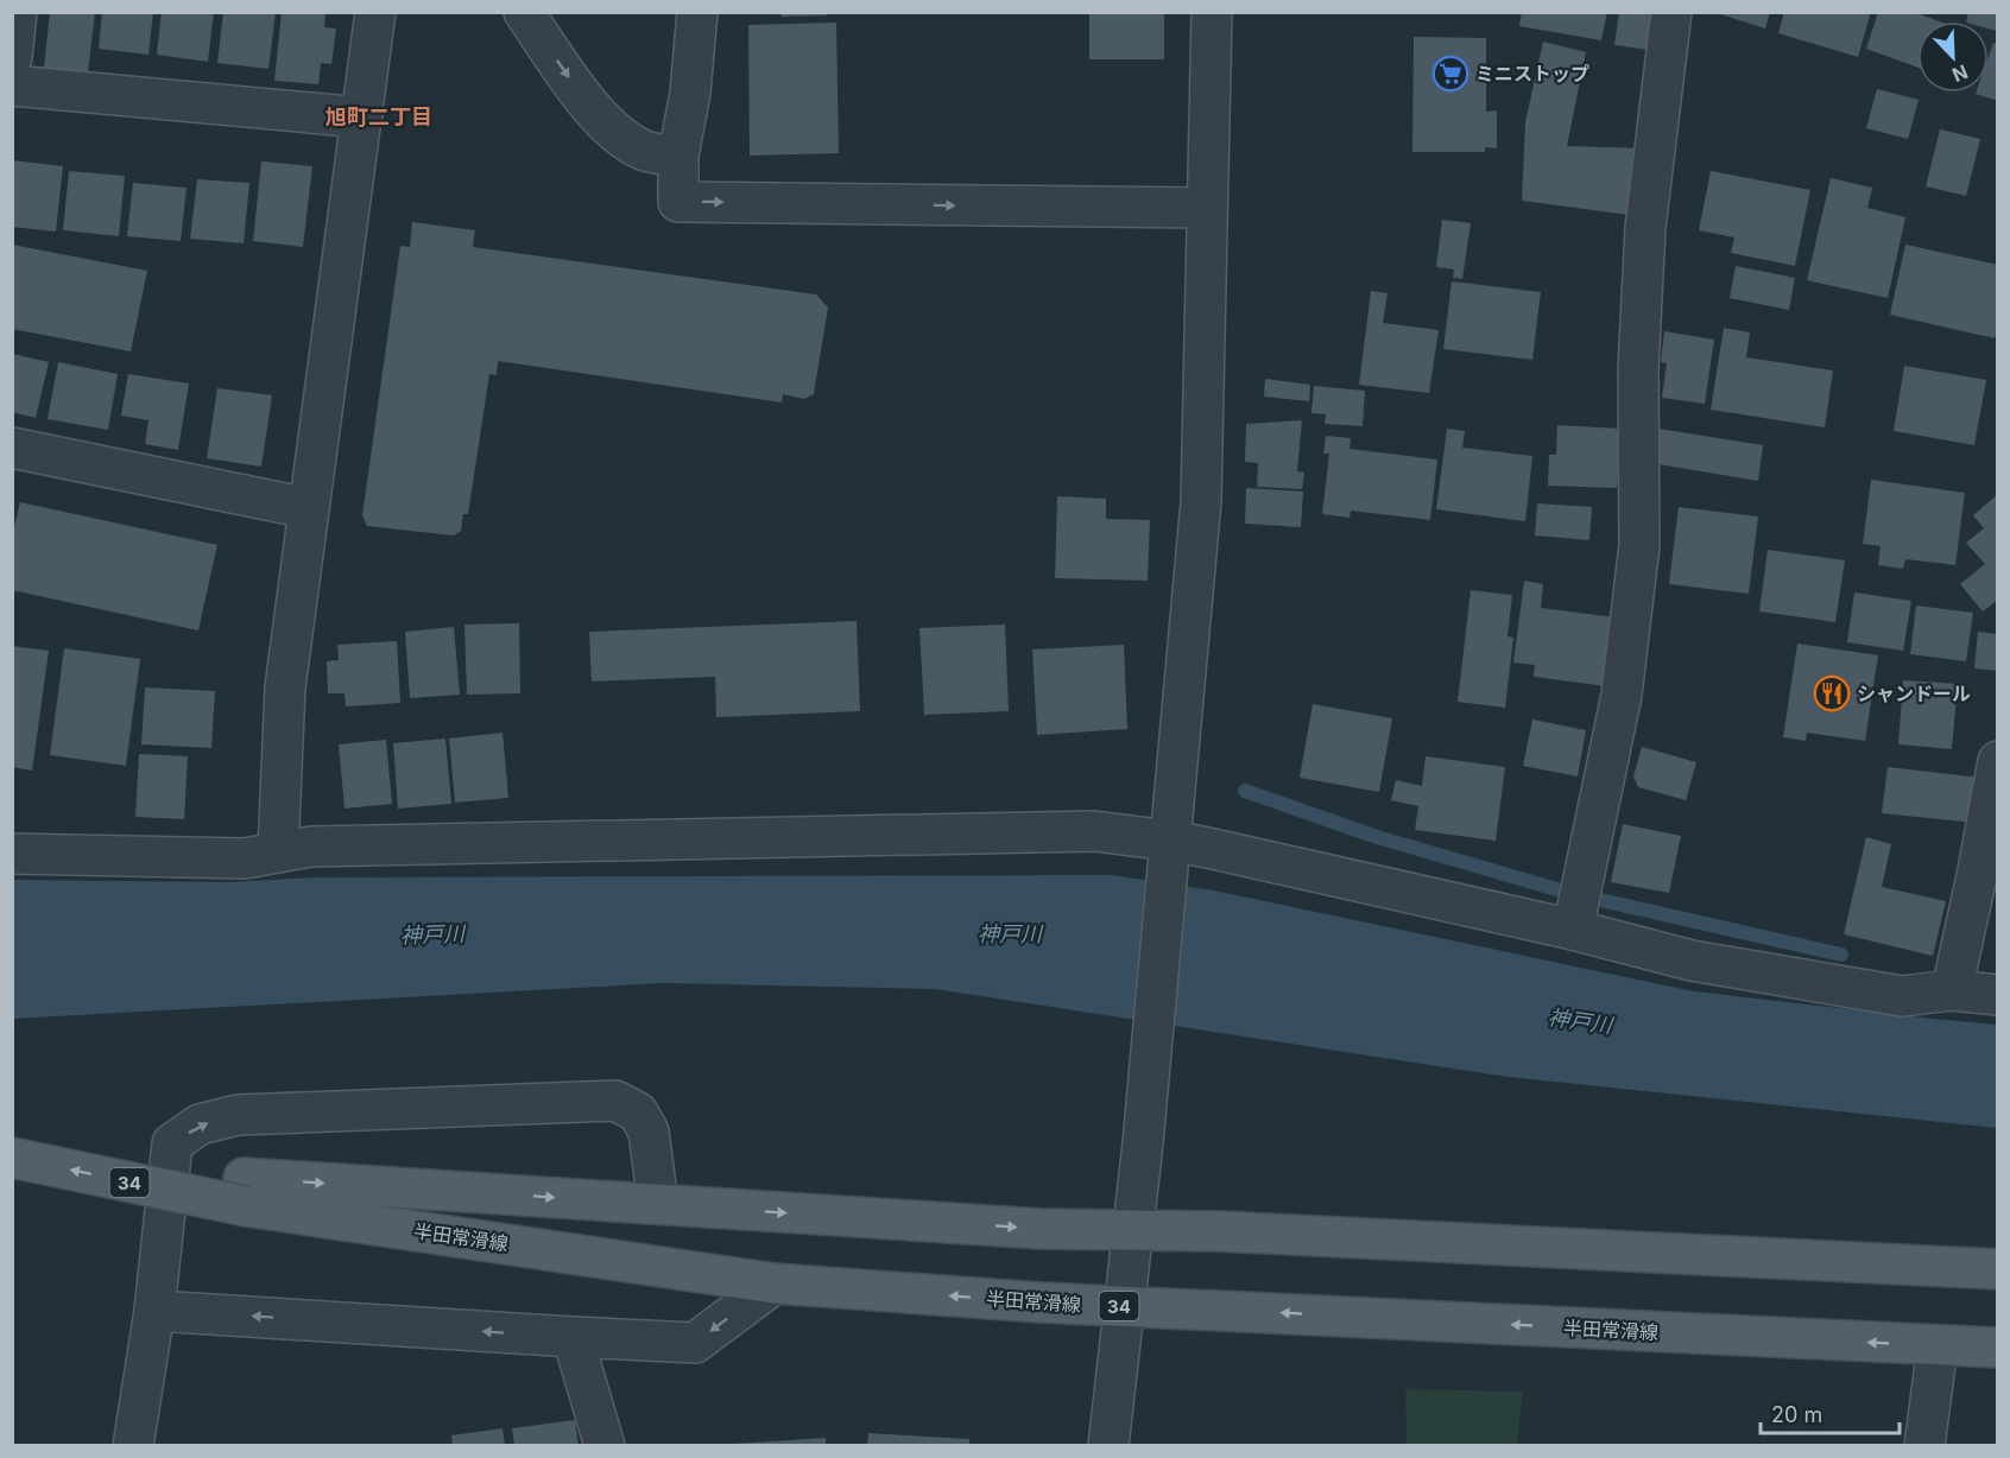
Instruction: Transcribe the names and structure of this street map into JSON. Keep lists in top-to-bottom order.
{
  "streets": {
    "main road": ["34", "半田常滑線"]
  },
  "crossings": [
    ["34", "半田常滑線"]
  ],
  "districts": ["旭町二丁目"],
  "water": ["神戸川"],
  "places": {
    "supermarket": ["ミニストップ"],
    "restaurant": ["シャンドール"]
  },
  "scale_bar": "20 m",
  "north": "bottom right"
}
